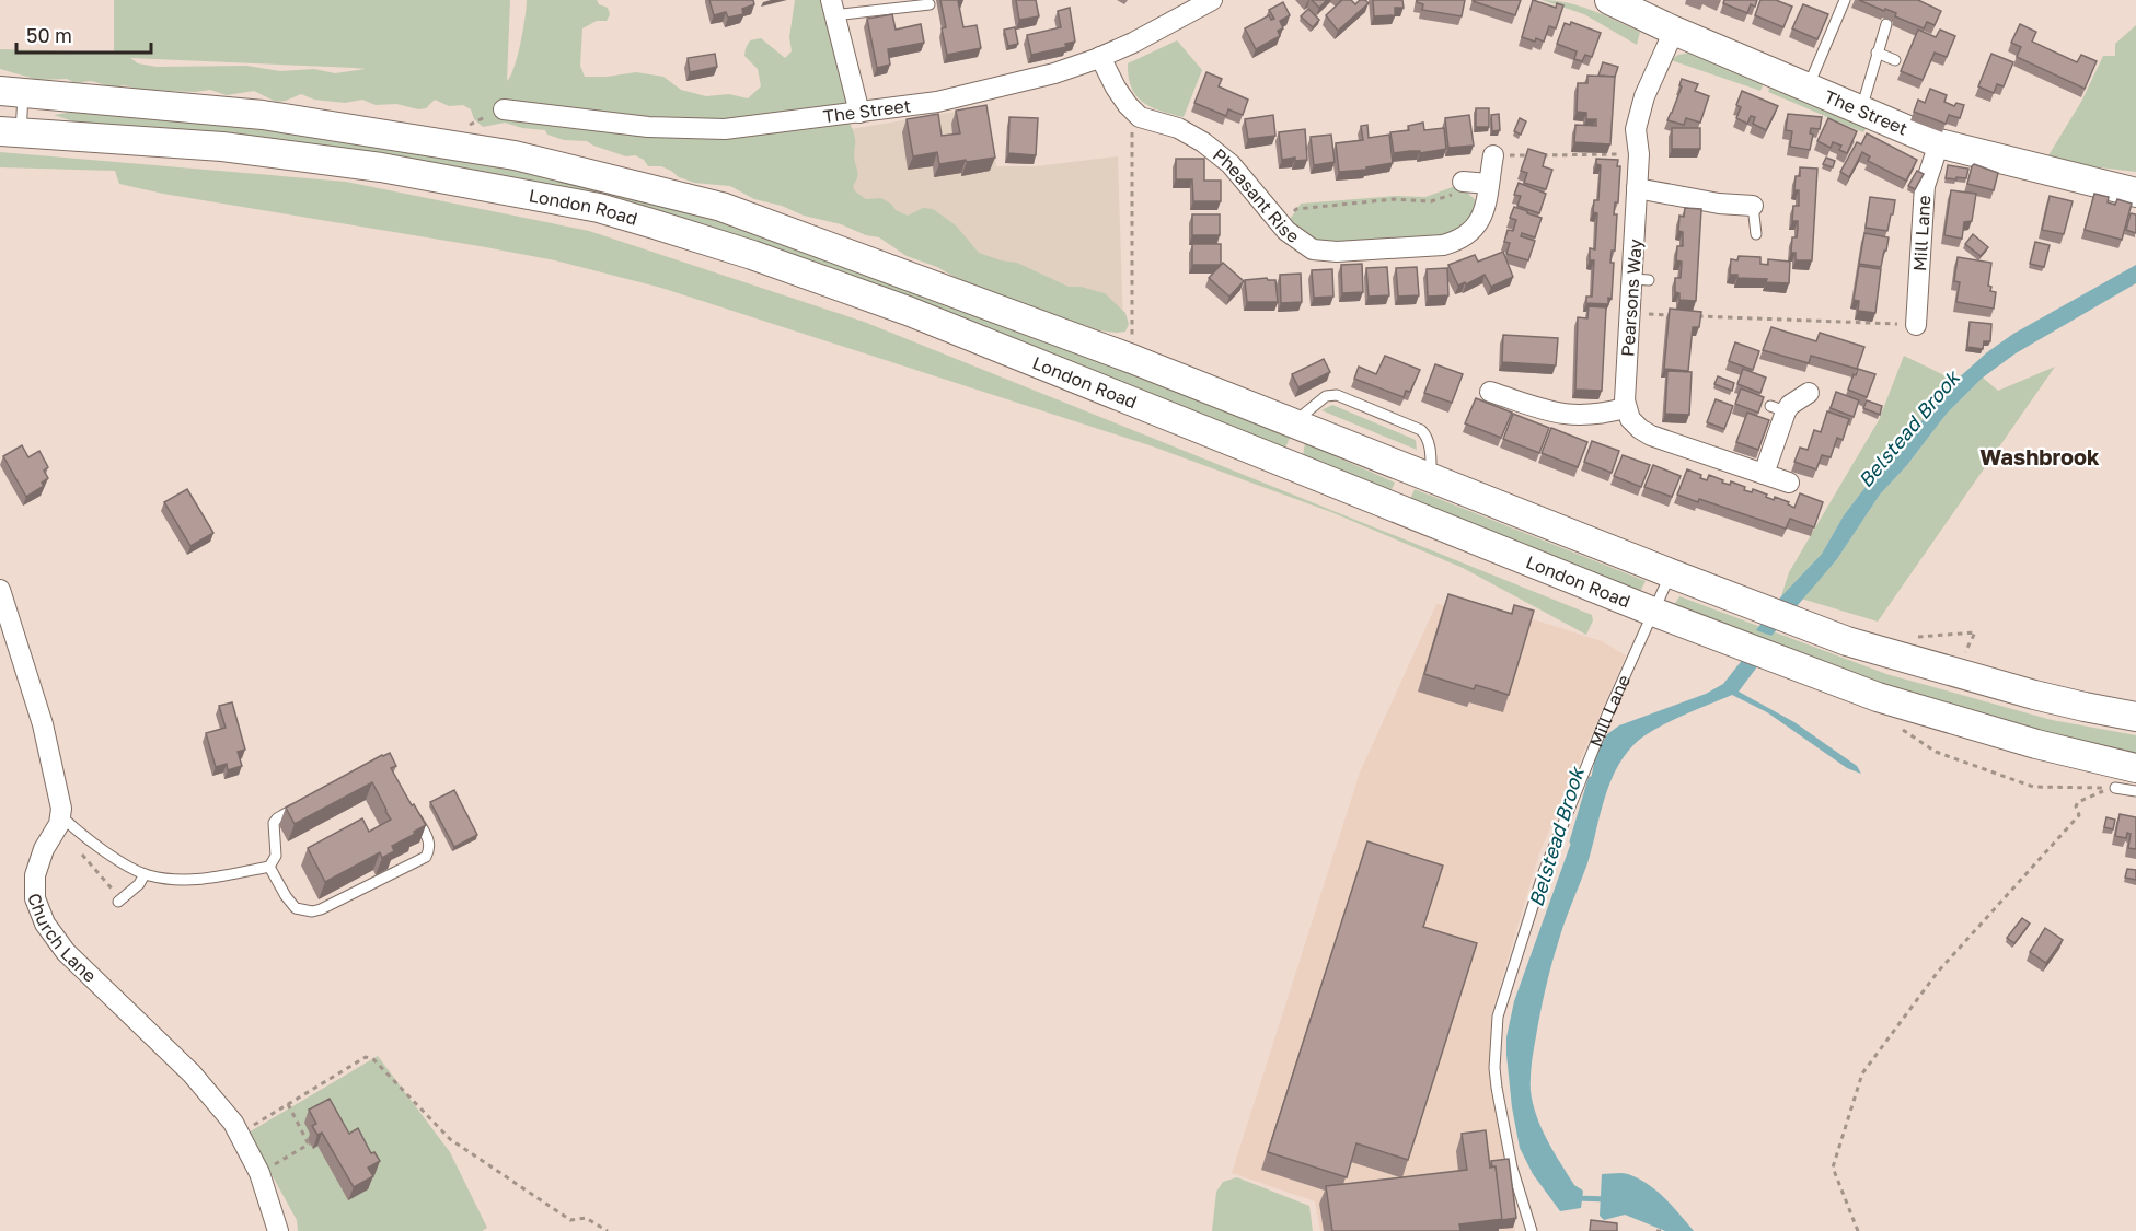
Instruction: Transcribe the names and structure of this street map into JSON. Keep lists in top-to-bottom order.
{
  "streets": {
    "street": [
      "The Street",
      "Pheasant Rise",
      "London Road",
      "Mill Lane",
      "Pearsons Way",
      "Church Lane"
    ]
  },
  "crossings": [
    ["The Street", "Mill Lane"],
    ["The Street", "Pearsons Way"],
    ["London Road", "Mill Lane"]
  ],
  "districts": ["Washbrook"],
  "water": ["Belstead Brook"],
  "scale_bar": "50 m"
}
